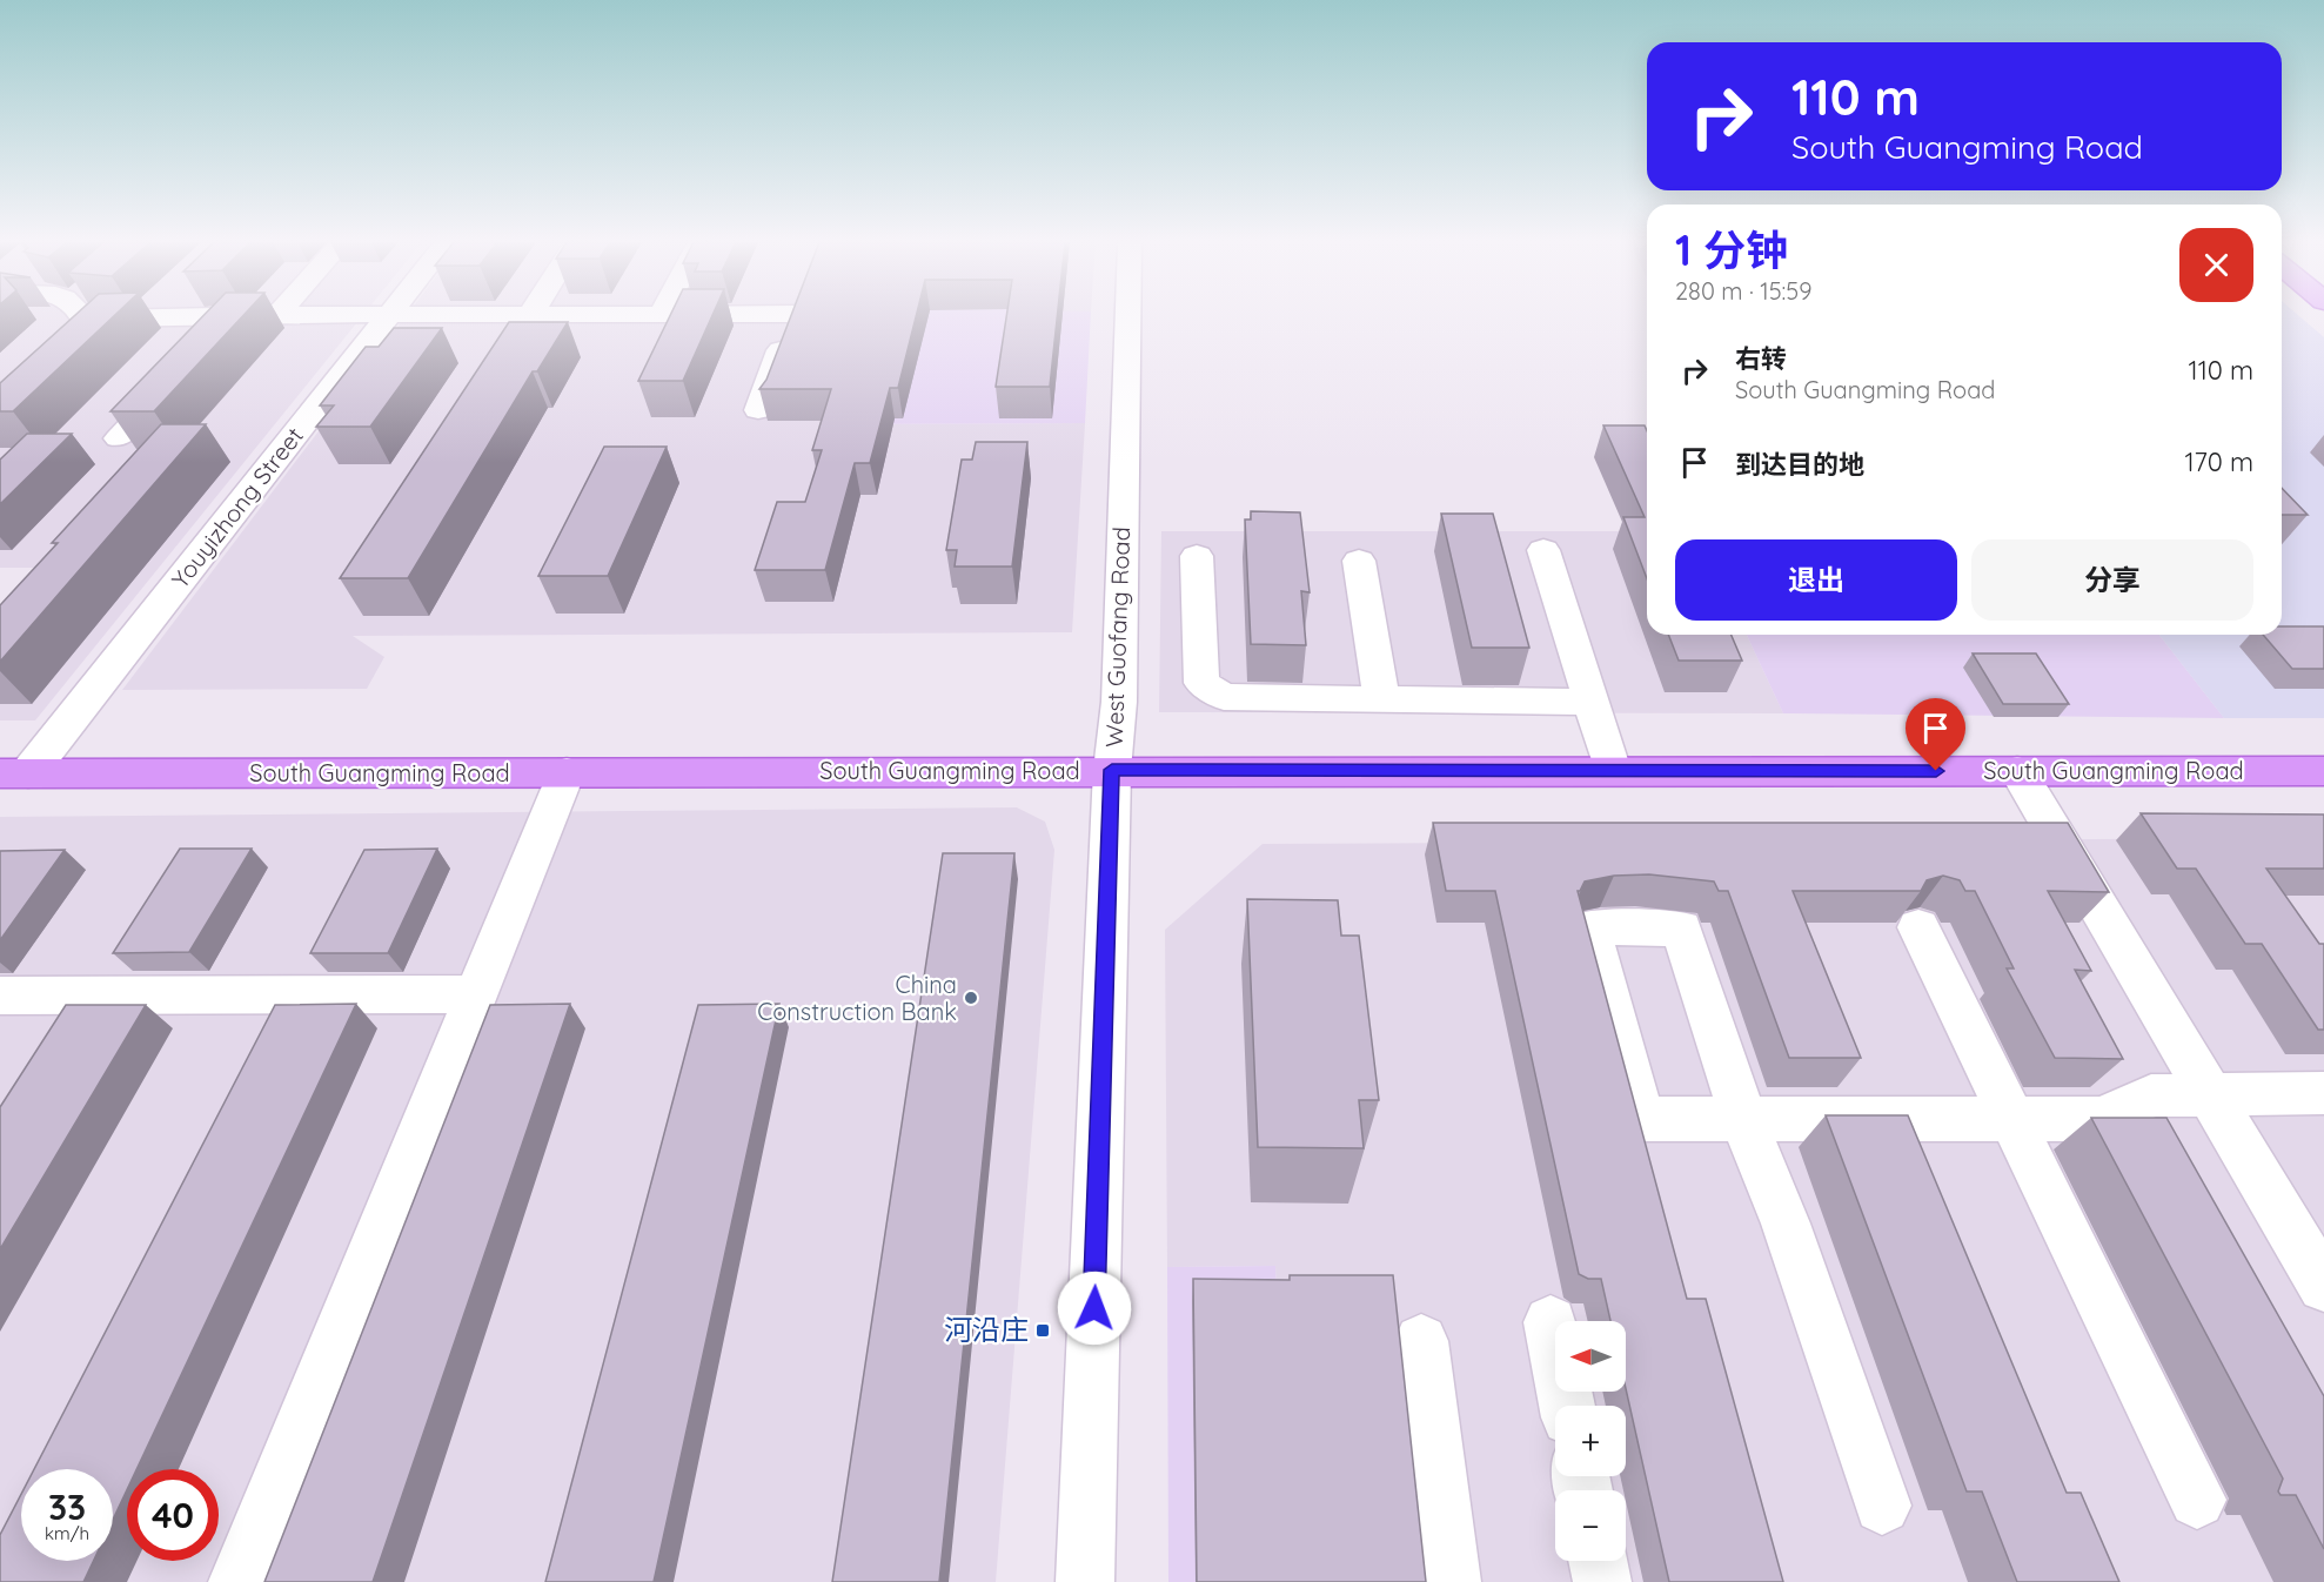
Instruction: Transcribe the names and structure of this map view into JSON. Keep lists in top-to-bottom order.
{
  "streets": {
    "main road": ["South Guangming Road"],
    "street": ["Youyizhong Street", "West Guofang Road"]
  },
  "crossings": [
    ["Youyizhong Street", "South Guangming Road"],
    ["West Guofang Road", "South Guangming Road"]
  ],
  "places": {
    "other": ["China Construction Bank"],
    "transit": ["河沿庄"]
  },
  "north": "left",
  "page": {
    "turn": ["110 m", "South Guangming Road"],
    "heading": ["1 分钟", "280 m · 15:59"],
    "list": [
      {
        "name": "右转",
        "note": "South Guangming Road",
        "value": "110 m"
      },
      {
        "name": "到达目的地",
        "value": "170 m"
      }
    ],
    "buttons": ["退出", "分享"],
    "map_buttons": ["+", "−"],
    "speed": "33 km/h",
    "limit": "40"
  }
}
